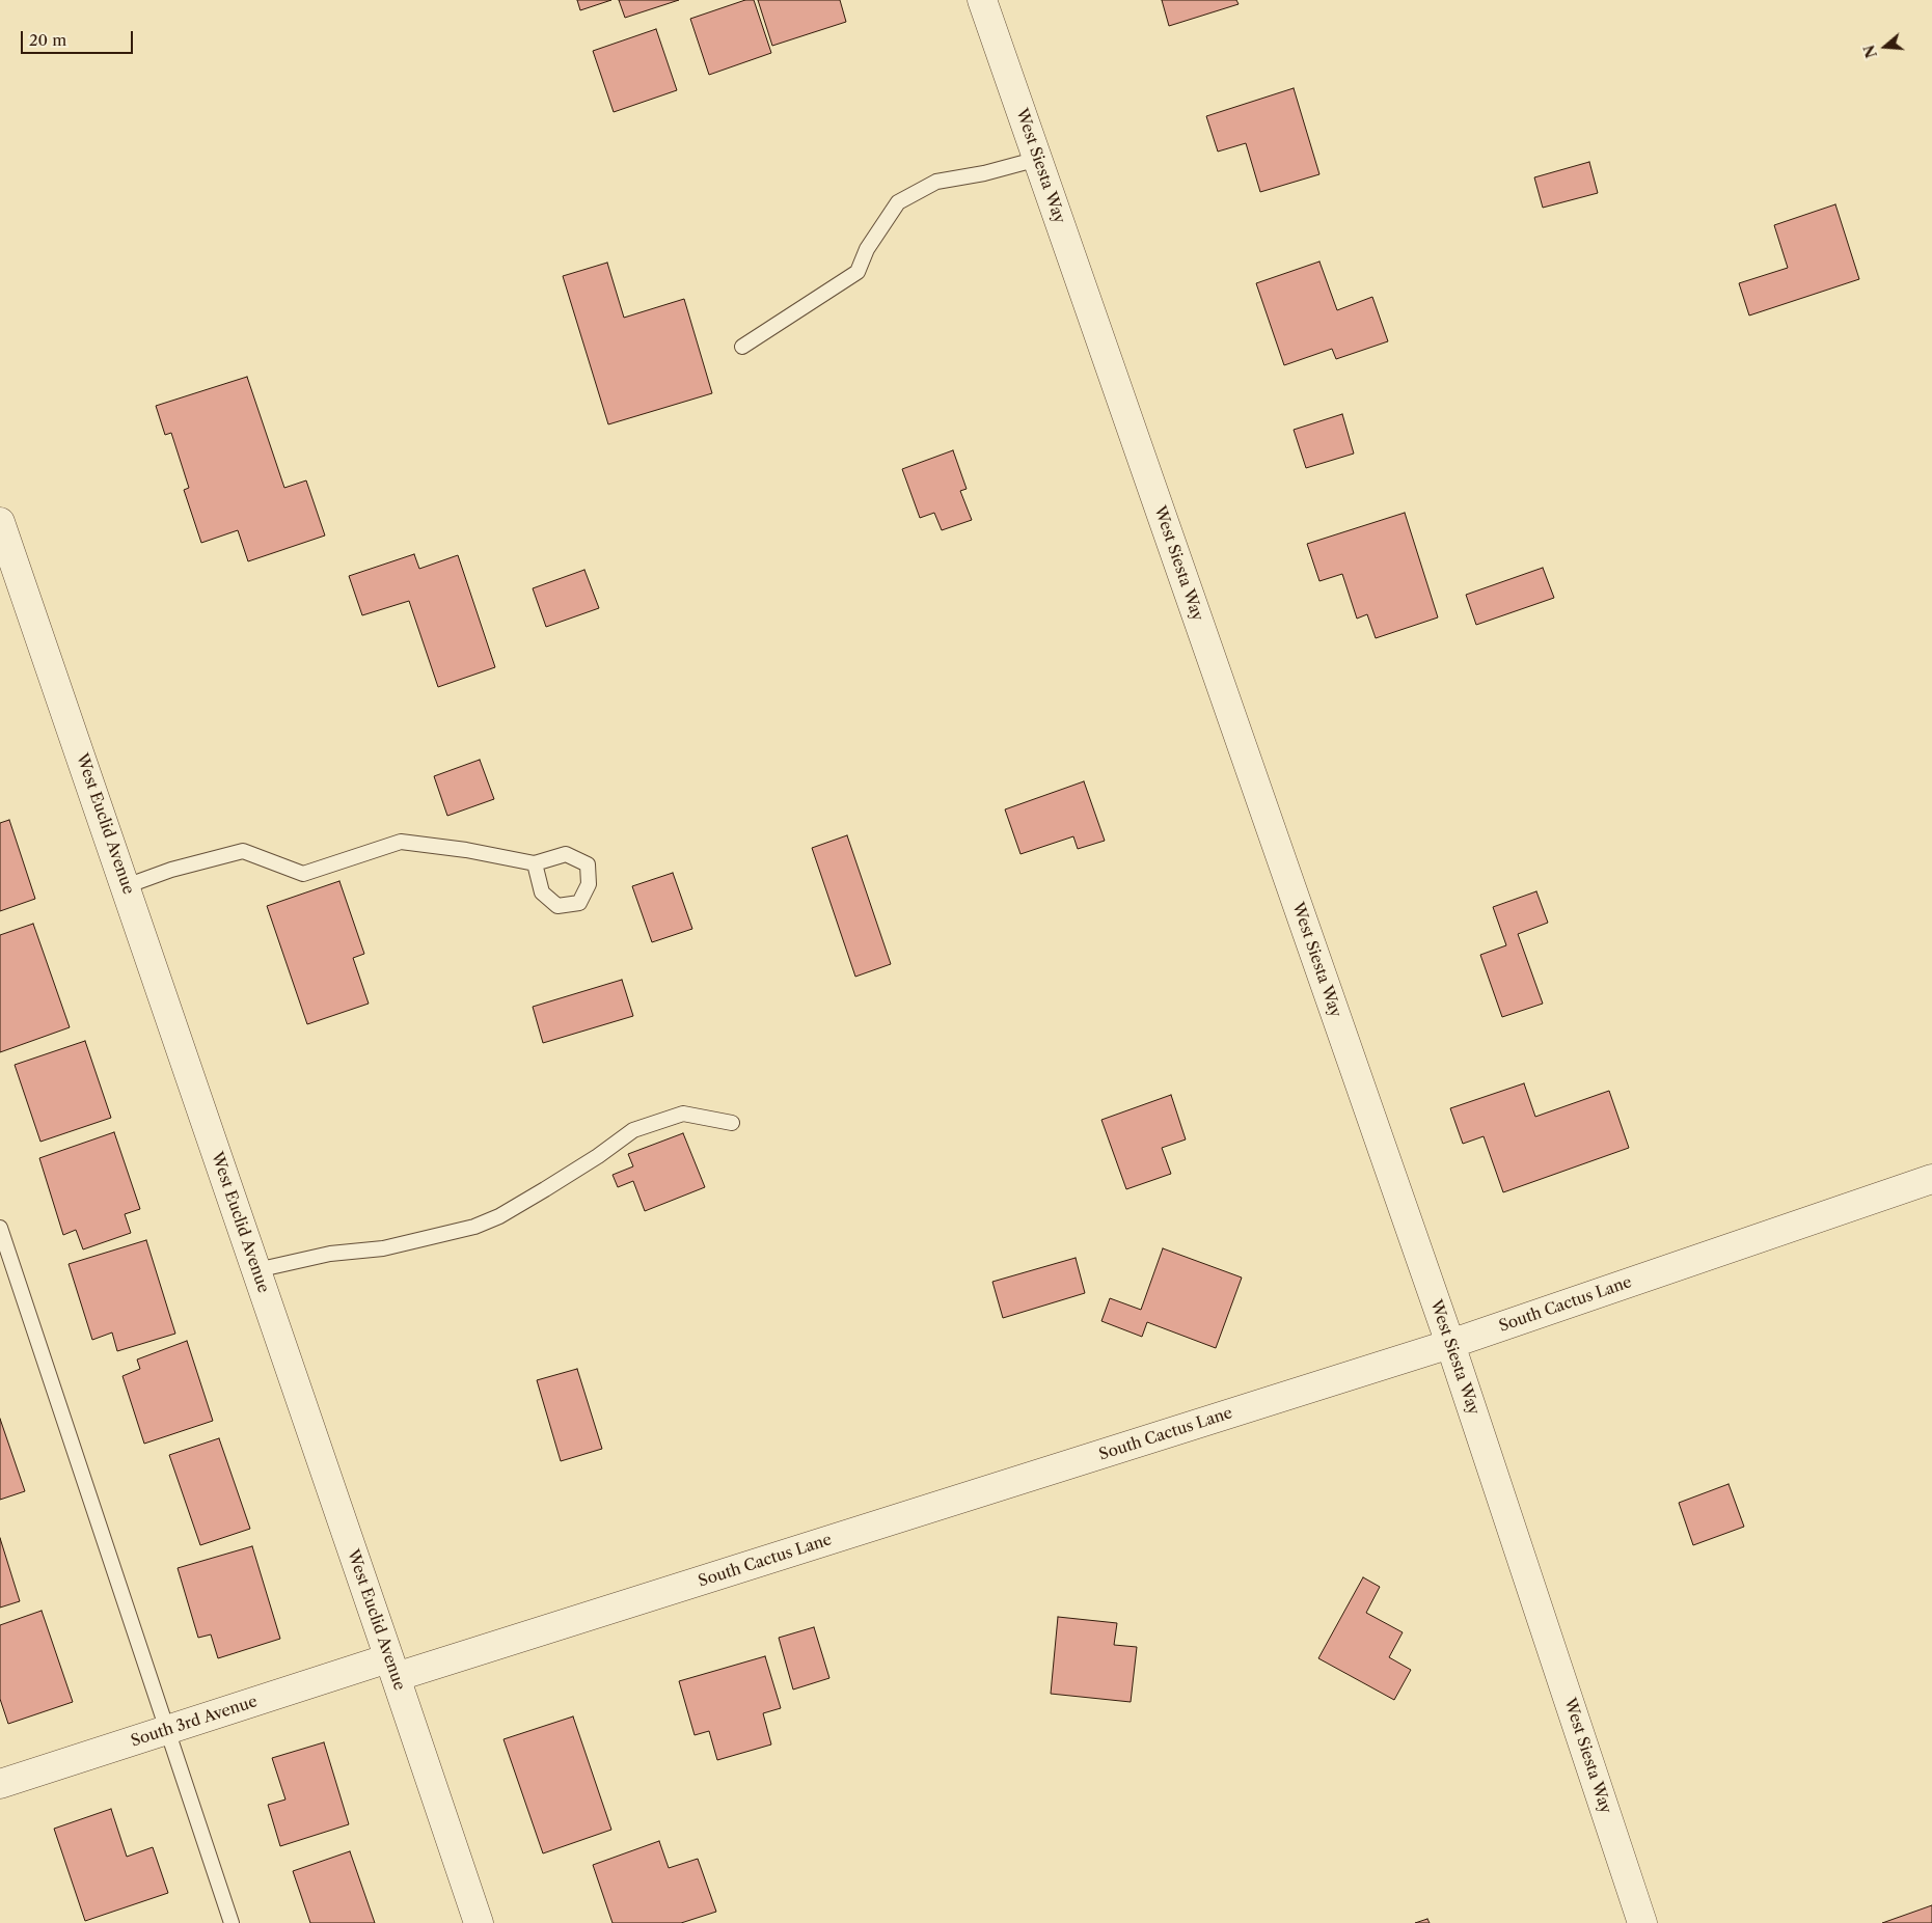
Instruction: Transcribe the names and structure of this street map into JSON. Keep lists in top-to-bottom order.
{
  "streets": {
    "street": [
      "West Siesta Way",
      "West Euclid Avenue",
      "South Cactus Lane",
      "South 3rd Avenue"
    ]
  },
  "crossings": [
    ["West Siesta Way", "South Cactus Lane"],
    ["West Euclid Avenue", "South Cactus Lane"],
    ["West Euclid Avenue", "South 3rd Avenue"],
    ["South Cactus Lane", "South 3rd Avenue"]
  ],
  "scale_bar": "20 m",
  "north": "left"
}
